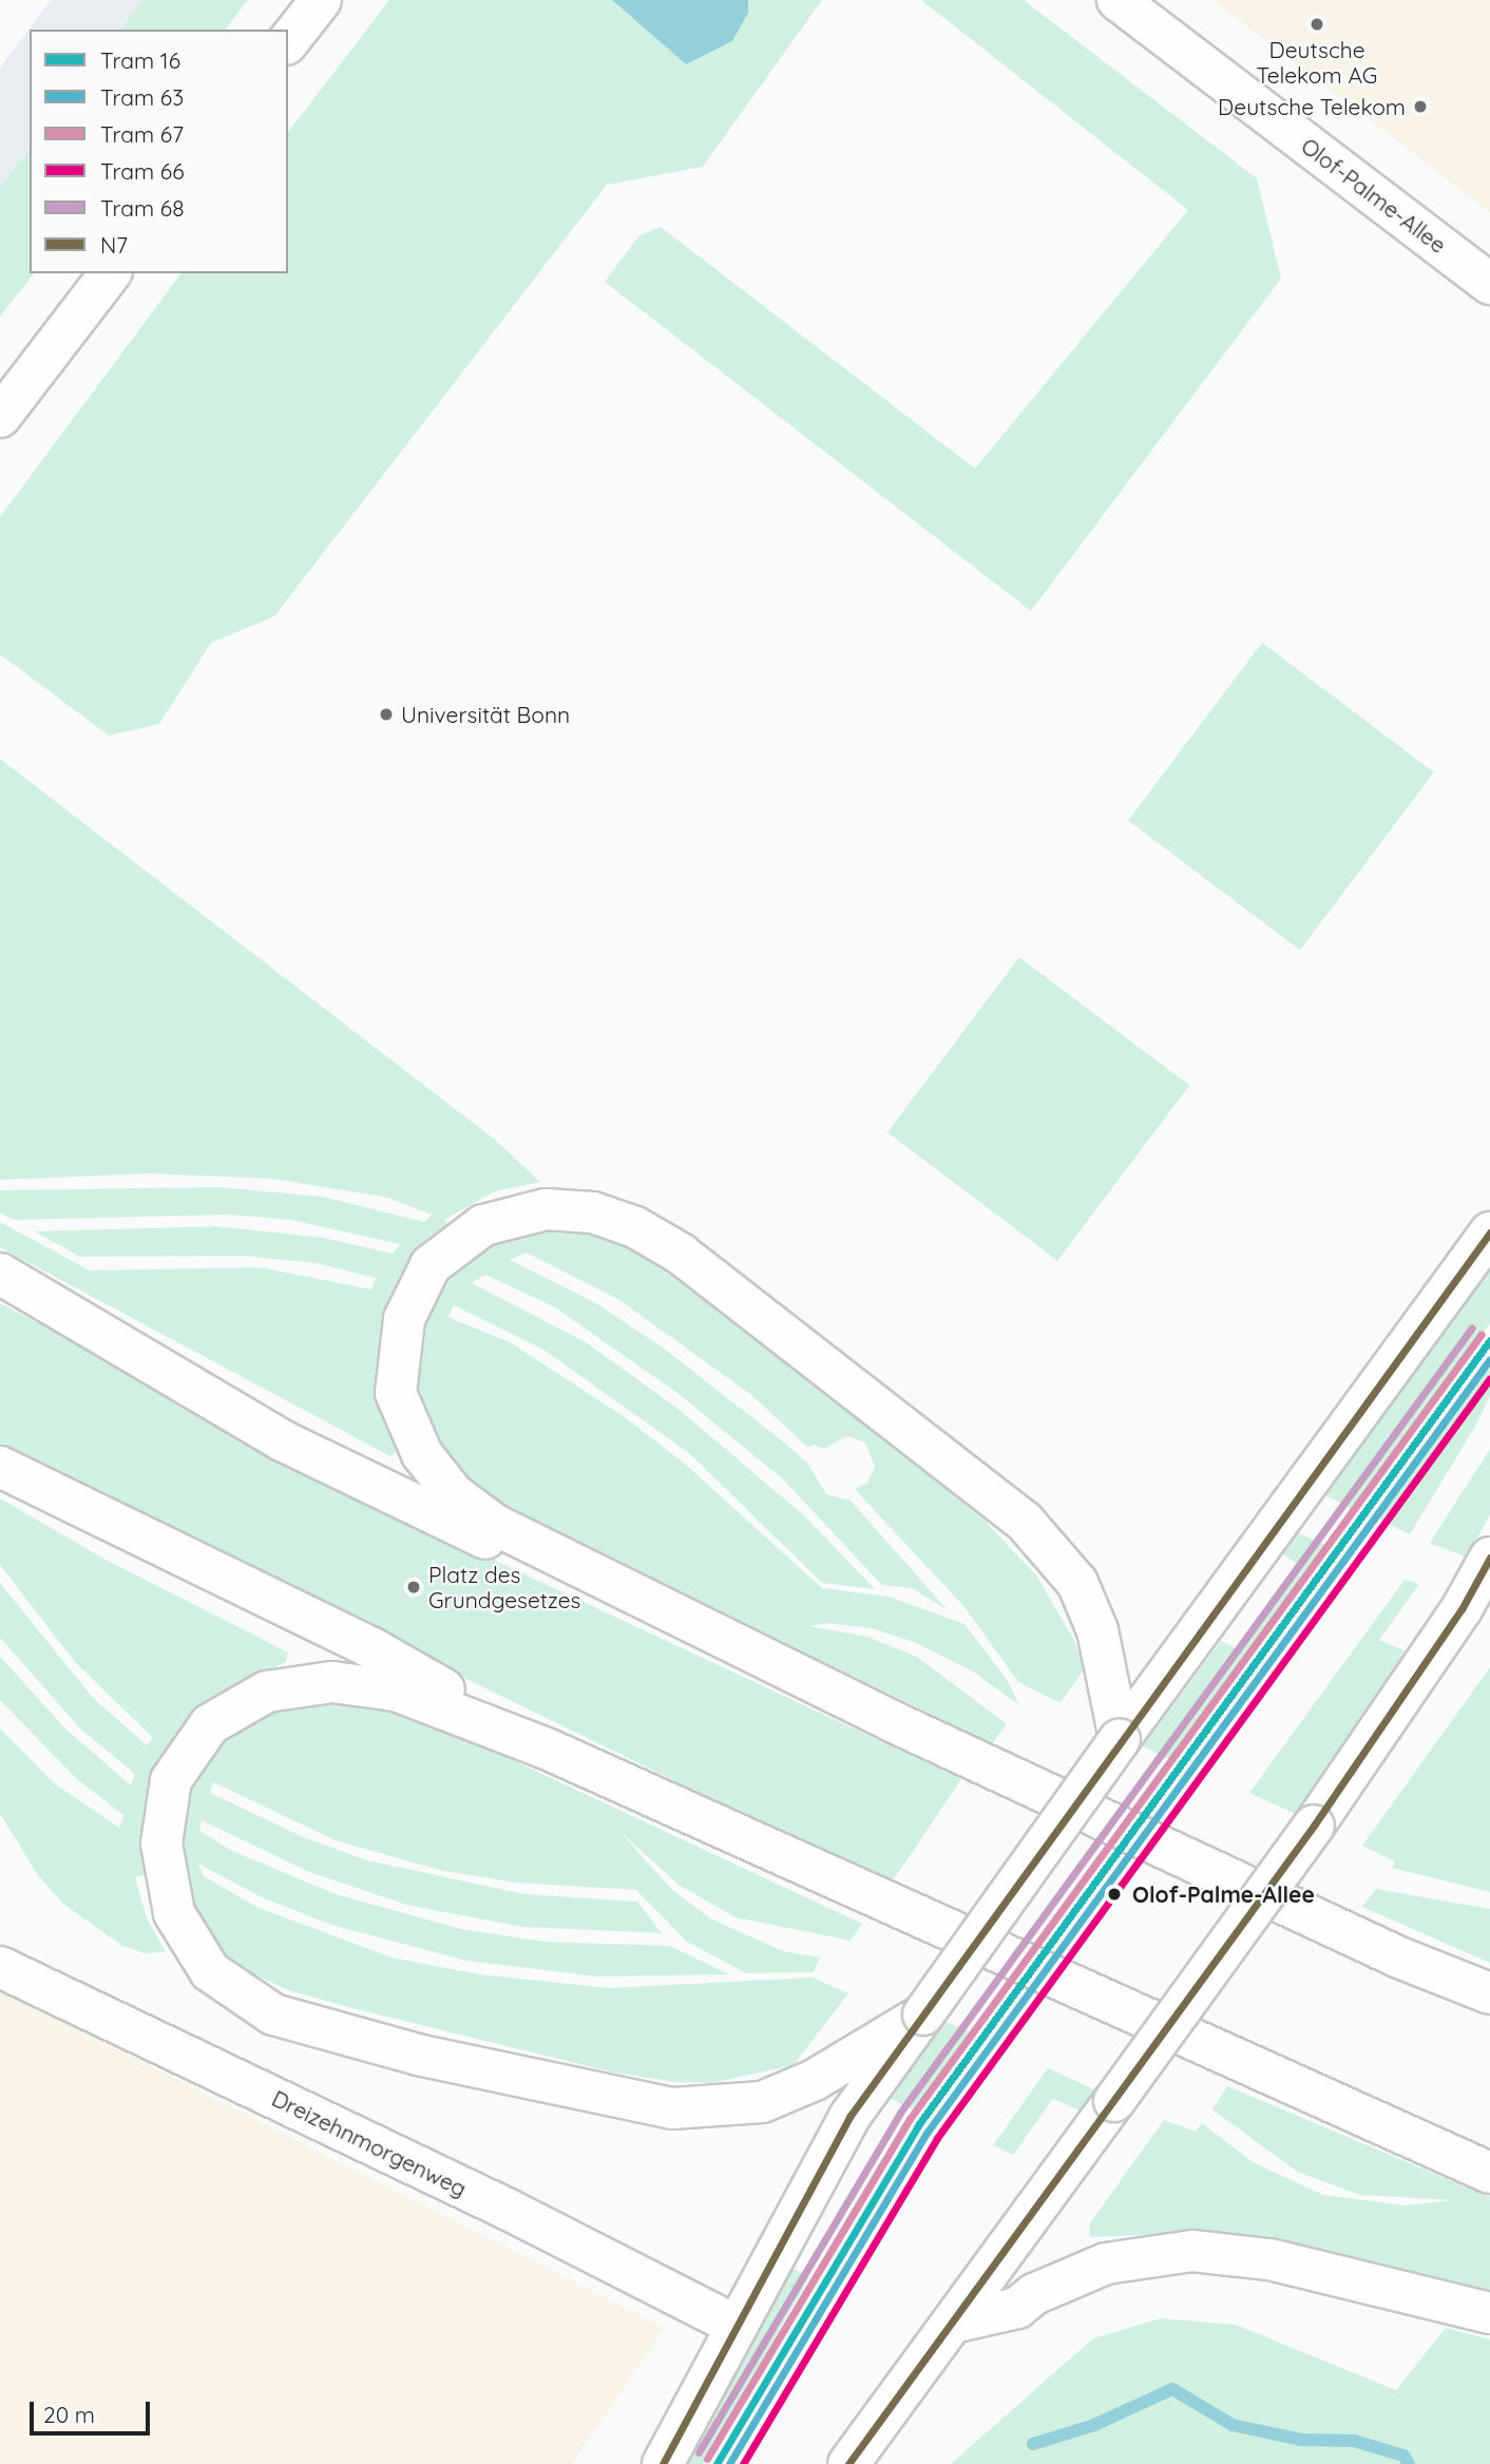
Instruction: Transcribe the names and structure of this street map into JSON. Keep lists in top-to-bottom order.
{
  "streets": {
    "main road": ["Olof-Palme-Allee", "Dreizehnmorgenweg"]
  },
  "places": [
    "Deutsche Telekom AG",
    "Deutsche Telekom",
    "Universität Bonn",
    "Platz des Grundgesetzes",
    "Olof-Palme-Allee"
  ],
  "lines": [
    "transit line N7",
    "tram line 68",
    "tram line 67",
    "tram line 16",
    "tram line 63",
    "tram line 66"
  ],
  "legend": [
    "Tram 16",
    "Tram 63",
    "Tram 67",
    "Tram 66",
    "Tram 68",
    "N7"
  ],
  "scale_bar": "20 m"
}
